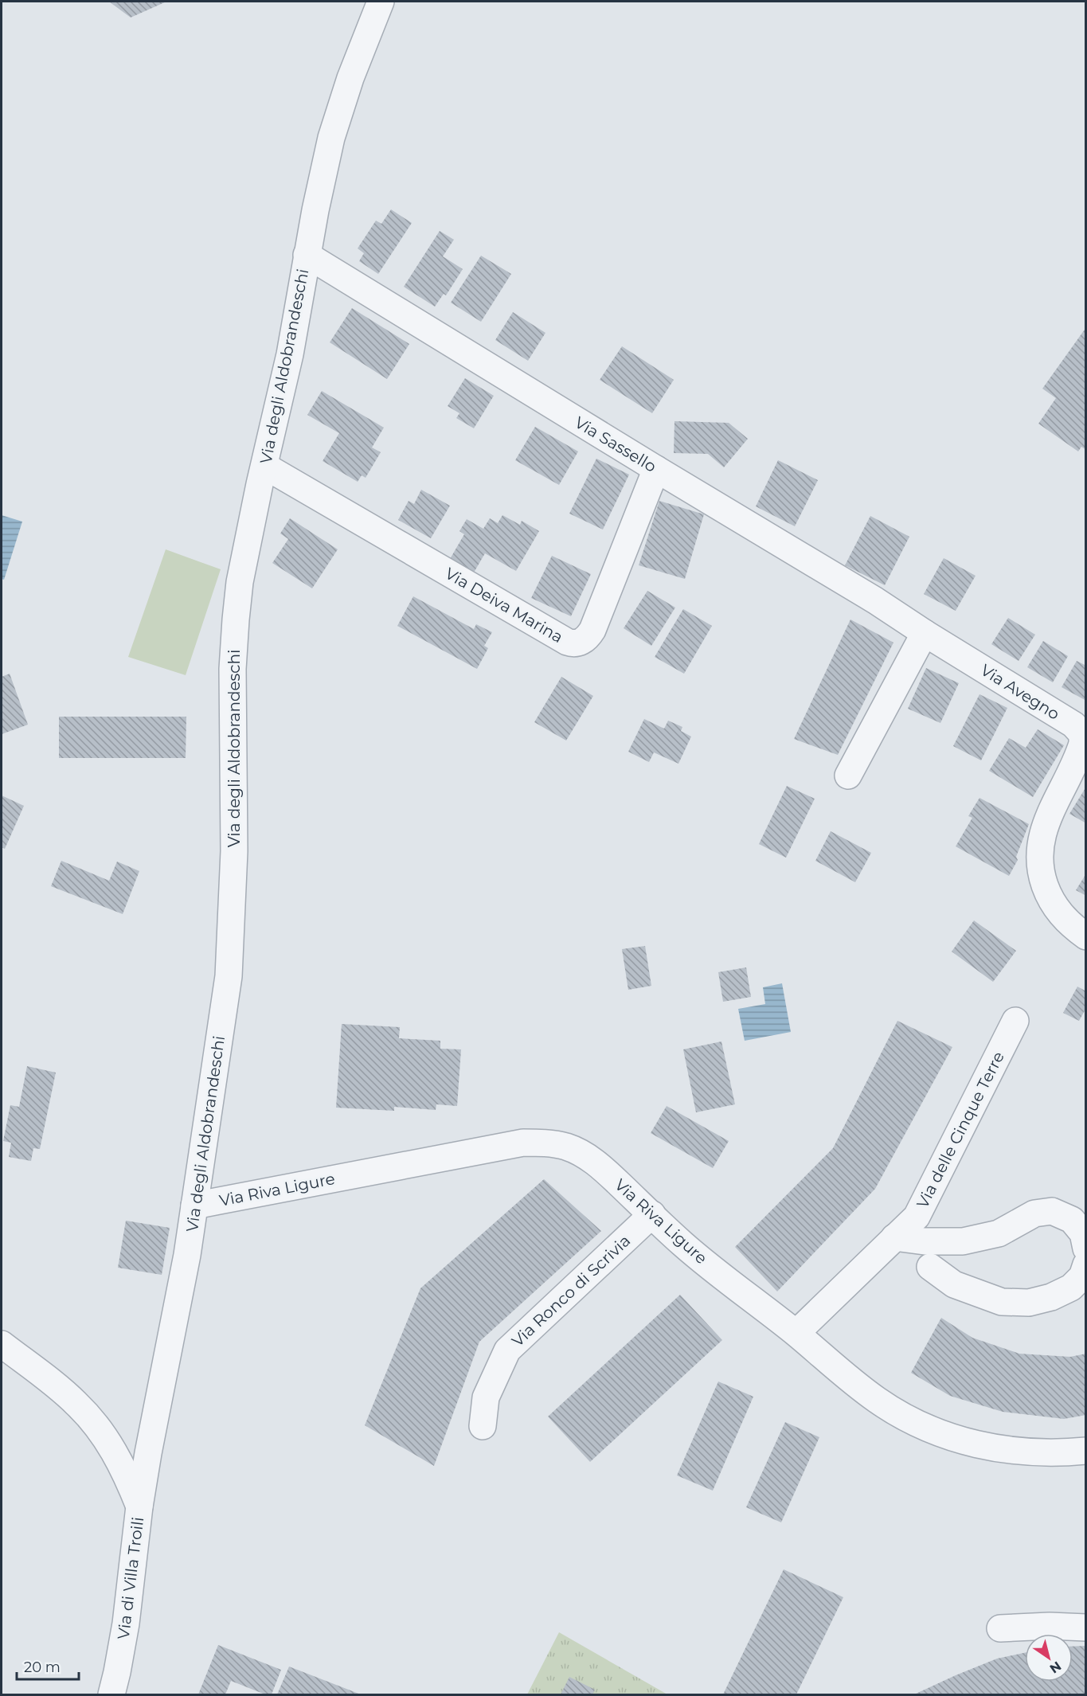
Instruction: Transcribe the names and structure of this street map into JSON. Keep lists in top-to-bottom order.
{
  "streets": {
    "street": [
      "Via degli Aldobrandeschi",
      "Via Sassello",
      "Via Deiva Marina",
      "Via Avegno",
      "Via delle Cinque Terre",
      "Via Riva Ligure",
      "Via Ronco di Scrivia",
      "Via di Villa Troili"
    ]
  },
  "crossings": [
    ["Via degli Aldobrandeschi", "Via Sassello"],
    ["Via degli Aldobrandeschi", "Via Deiva Marina"],
    ["Via degli Aldobrandeschi", "Via Riva Ligure"],
    ["Via degli Aldobrandeschi", "Via di Villa Troili"],
    ["Via Sassello", "Via Deiva Marina"],
    ["Via Sassello", "Via Avegno"],
    ["Via delle Cinque Terre", "Via Riva Ligure"],
    ["Via Riva Ligure", "Via Ronco di Scrivia"]
  ],
  "scale_bar": "20 m",
  "north": "bottom right"
}
